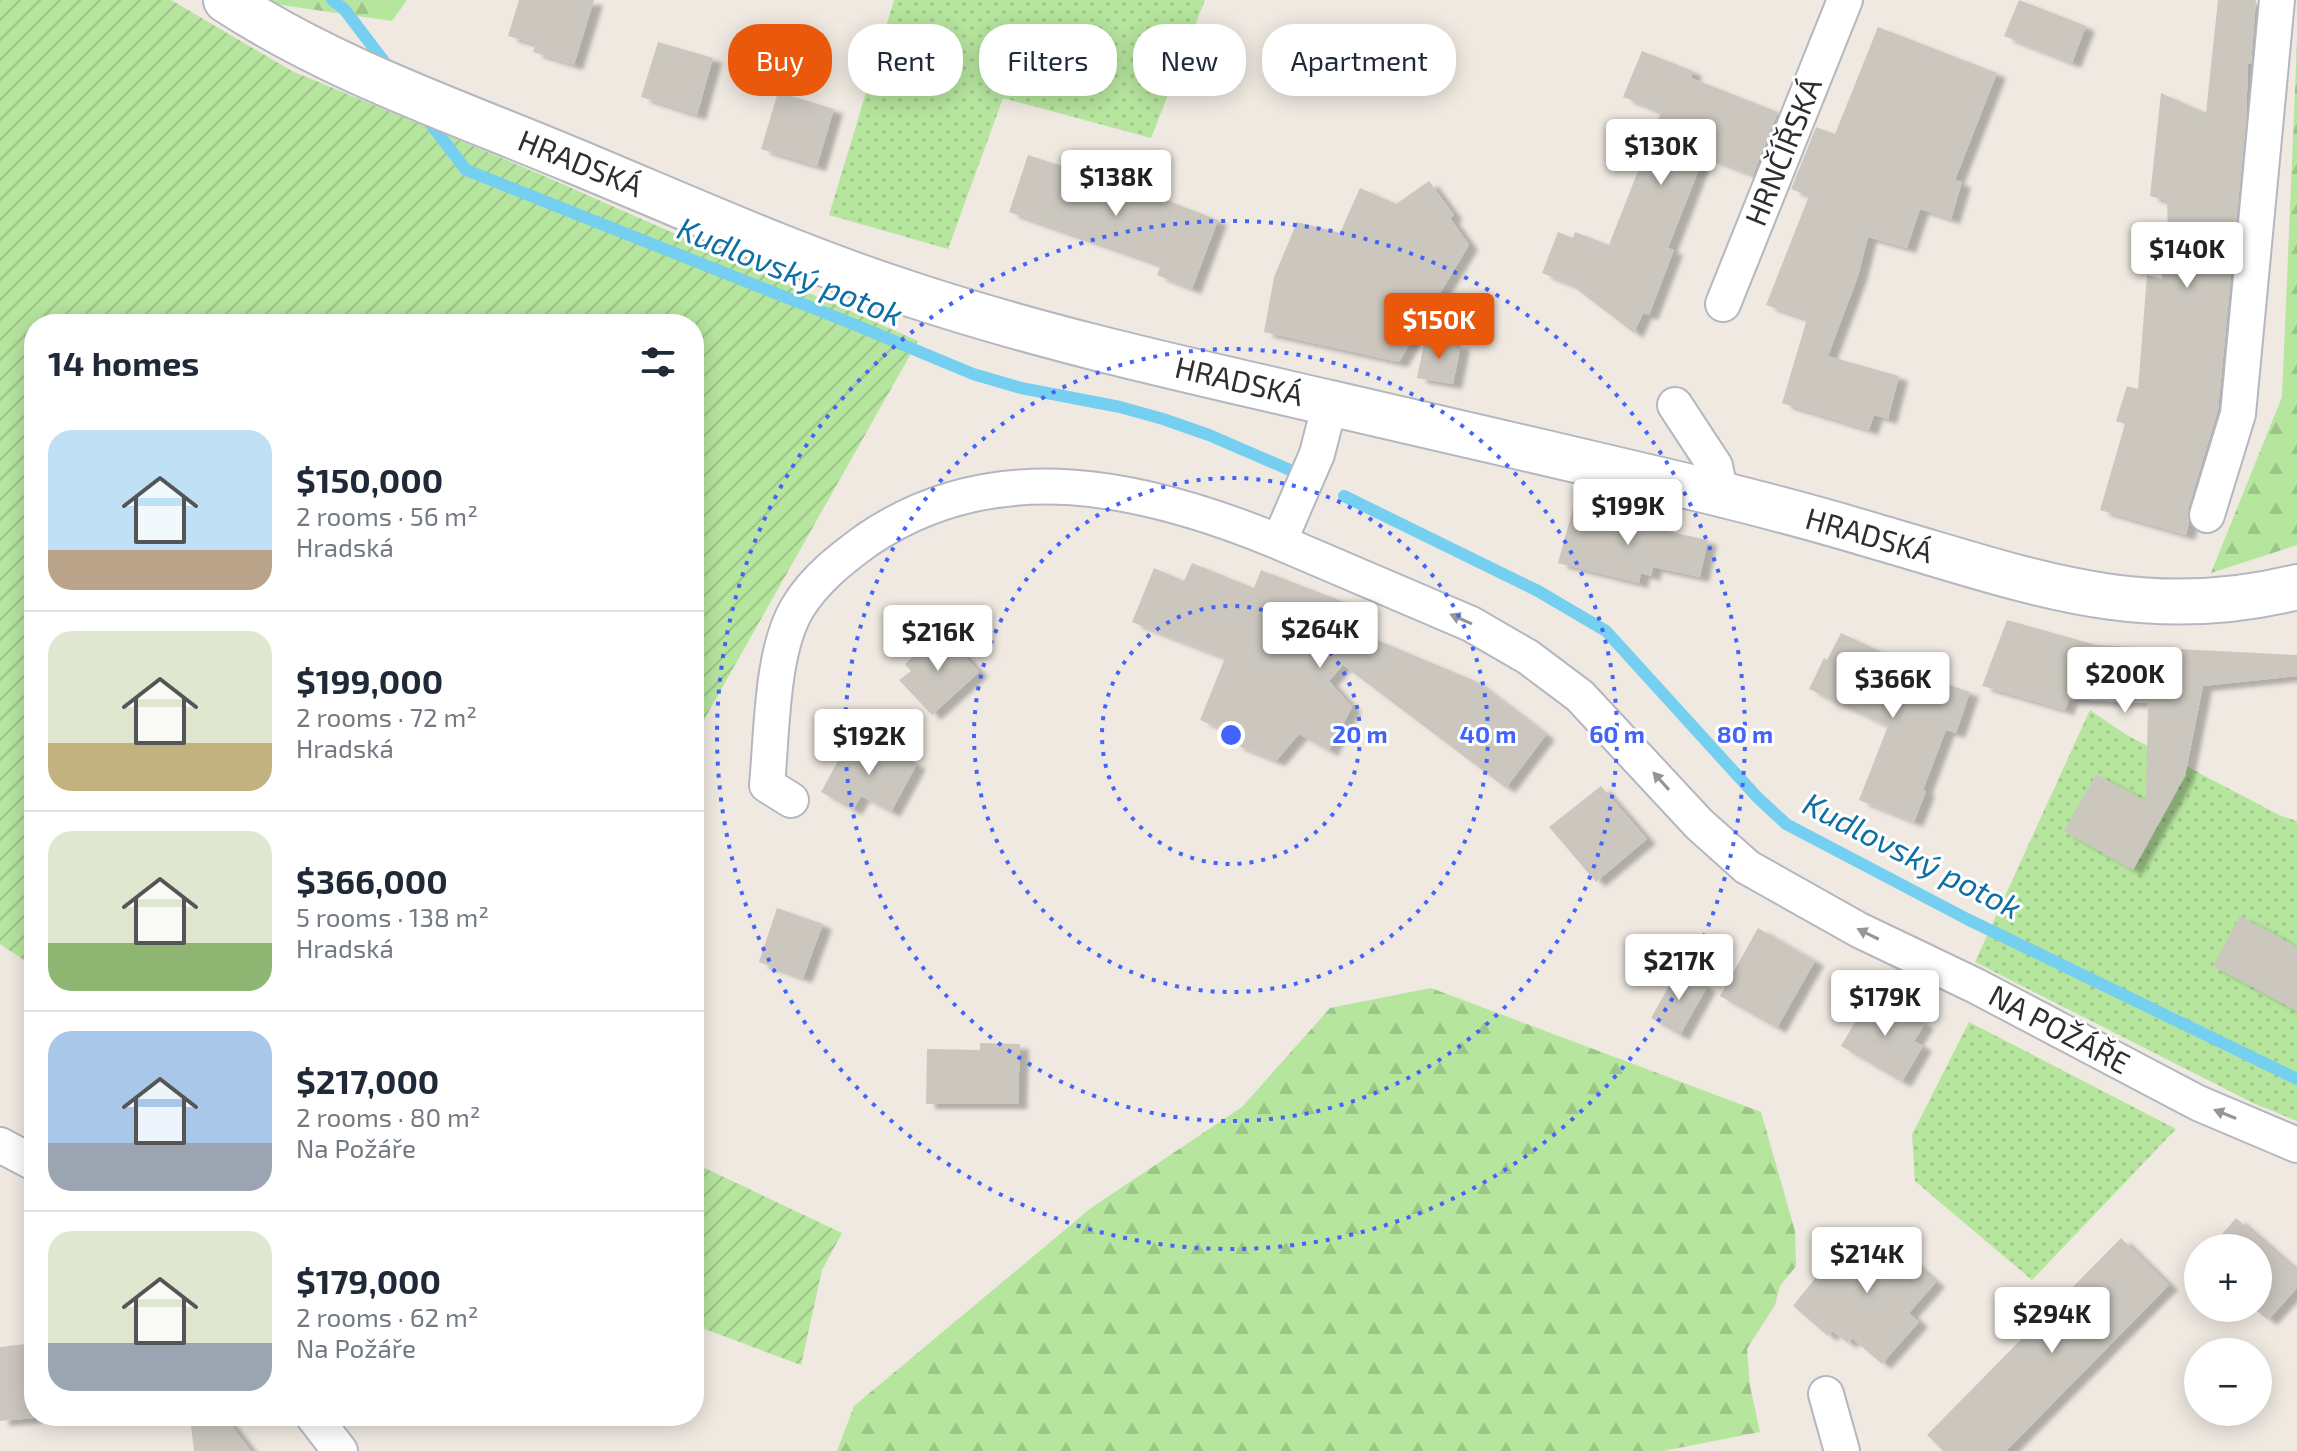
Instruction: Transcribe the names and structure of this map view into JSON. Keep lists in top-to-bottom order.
{
  "streets": {
    "street": ["HRNČÍŘSKÁ", "HRADSKÁ", "NA POŽÁŘE"]
  },
  "one_way": ["NA POŽÁŘE"],
  "water": ["Kudlovský potok"],
  "page": {
    "chip": [
      "Buy",
      "Rent",
      "Filters",
      "New",
      "Apartment"
    ],
    "price": [
      "$130K",
      "$138K",
      "$140K",
      "$150K",
      "$199K",
      "$264K",
      "$216K",
      "$200K",
      "$366K",
      "$192K",
      "$217K",
      "$179K",
      "$214K",
      "$294K"
    ],
    "heading": "14 homes",
    "list": [
      {
        "name": "$150,000",
        "note": "2 rooms · 56 m² · Hradská"
      },
      {
        "name": "$199,000",
        "note": "2 rooms · 72 m² · Hradská"
      },
      {
        "name": "$366,000",
        "note": "5 rooms · 138 m² · Hradská"
      },
      {
        "name": "$217,000",
        "note": "2 rooms · 80 m² · Na Požáře"
      },
      {
        "name": "$179,000",
        "note": "2 rooms · 62 m² · Na Požáře"
      }
    ],
    "map_buttons": ["+", "−"]
  },
  "rings": [
    "20 m",
    "40 m",
    "60 m",
    "80 m"
  ]
}
